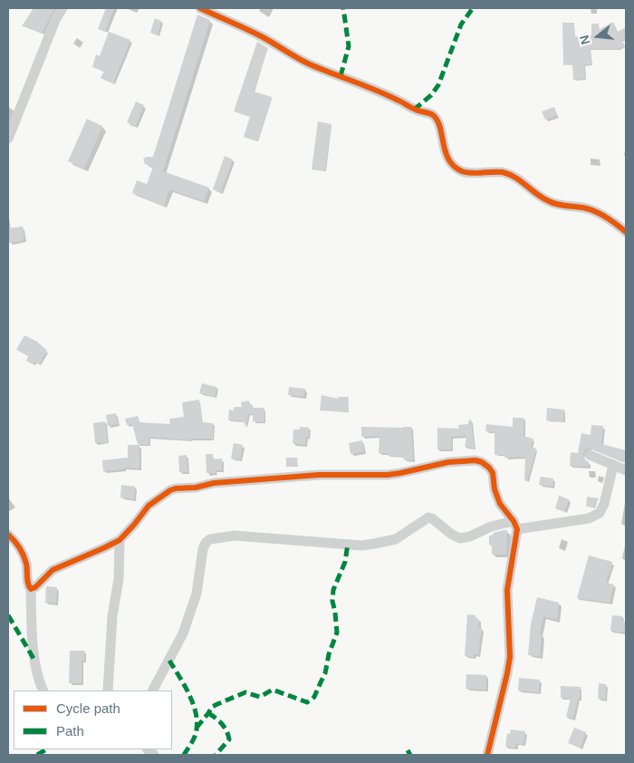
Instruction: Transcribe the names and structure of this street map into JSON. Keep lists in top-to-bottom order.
{
  "legend": ["Cycle path", "Path"],
  "north": "left"
}
